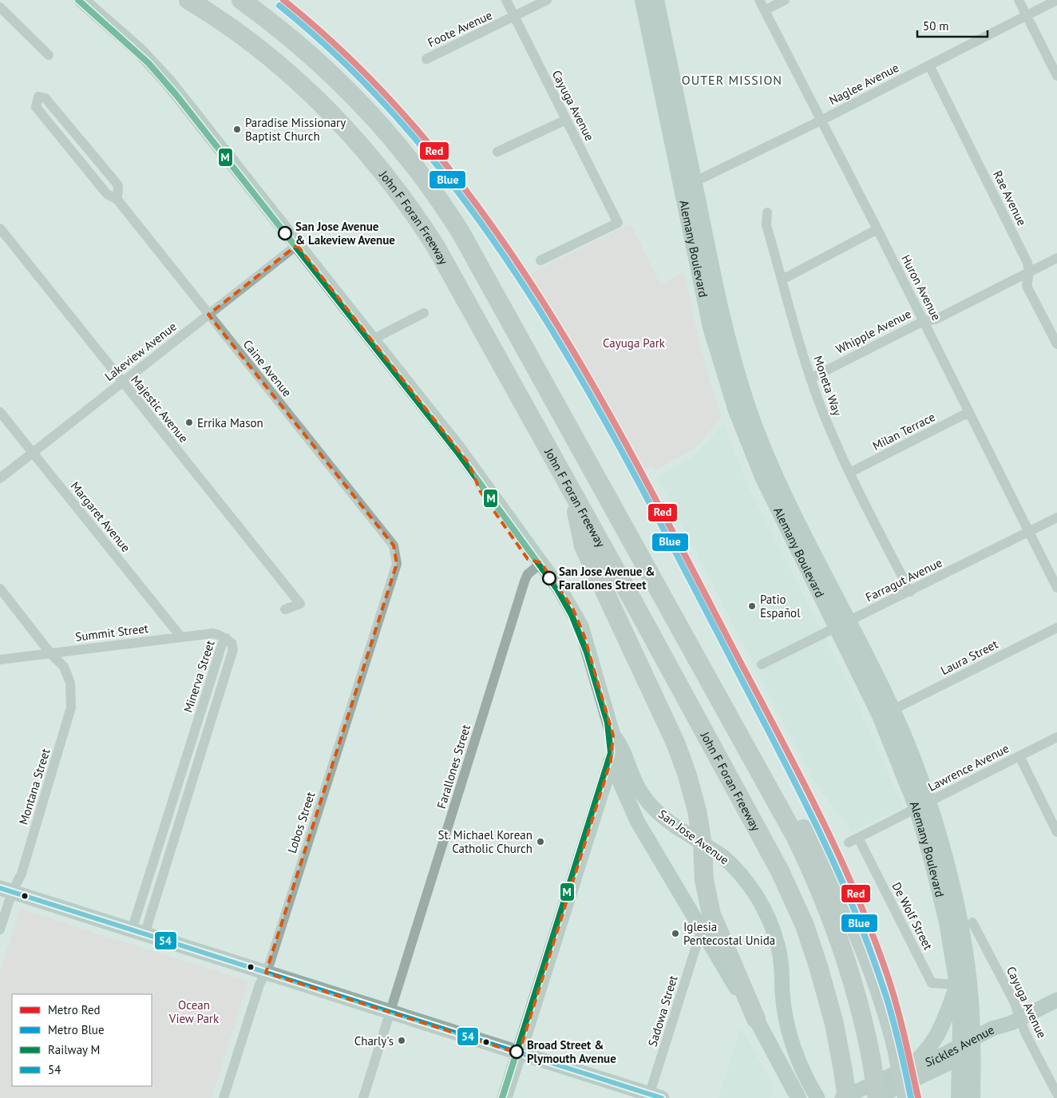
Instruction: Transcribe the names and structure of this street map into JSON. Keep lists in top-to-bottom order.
{
  "streets": {
    "highway": ["John F Foran Freeway"],
    "main road": ["Alemany Boulevard", "San Jose Avenue", "Sickles Avenue"],
    "street": [
      "Foote Avenue",
      "Naglee Avenue",
      "Cayuga Avenue",
      "Rae Avenue",
      "Huron Avenue",
      "Whipple Avenue",
      "Lakeview Avenue",
      "Caine Avenue",
      "Moneta Way",
      "Majestic Avenue",
      "Milan Terrace",
      "Margaret Avenue",
      "Farragut Avenue",
      "Summit Street",
      "Laura Street",
      "Minerva Street",
      "Farallones Street",
      "Lawrence Avenue",
      "Montana Street",
      "Lobos Street",
      "De Wolf Street",
      "Sadowa Street"
    ]
  },
  "crossings": [
    ["Foote Avenue", "Cayuga Avenue"],
    ["Naglee Avenue", "Rae Avenue"],
    ["Naglee Avenue", "Alemany Boulevard"],
    ["Naglee Avenue", "Huron Avenue"],
    ["Cayuga Avenue", "Sickles Avenue"],
    ["Rae Avenue", "Whipple Avenue"],
    ["Alemany Boulevard", "Farragut Avenue"],
    ["Alemany Boulevard", "Laura Street"],
    ["Alemany Boulevard", "Lawrence Avenue"],
    ["Alemany Boulevard", "De Wolf Street"],
    ["Alemany Boulevard", "Sickles Avenue"],
    ["Huron Avenue", "Whipple Avenue"],
    ["Huron Avenue", "Milan Terrace"],
    ["Huron Avenue", "Farragut Avenue"],
    ["Whipple Avenue", "Moneta Way"],
    ["Lakeview Avenue", "Caine Avenue"],
    ["Lakeview Avenue", "Majestic Avenue"],
    ["Lakeview Avenue", "Margaret Avenue"],
    ["Lakeview Avenue", "San Jose Avenue"],
    ["Caine Avenue", "Lobos Street"],
    ["Moneta Way", "Milan Terrace"],
    ["Moneta Way", "Farragut Avenue"],
    ["Margaret Avenue", "Summit Street"],
    ["Summit Street", "Minerva Street"],
    ["Summit Street", "Montana Street"],
    ["Farallones Street", "San Jose Avenue"],
    ["Lawrence Avenue", "De Wolf Street"],
    ["San Jose Avenue", "Sadowa Street"]
  ],
  "districts": ["OUTER MISSION"],
  "parks": ["Cayuga Park", "Ocean View Park"],
  "places": [
    "Paradise Missionary Baptist Church",
    "San Jose Avenue & Lakeview Avenue",
    "Errika Mason",
    "San Jose Avenue & Farallones Street",
    "Patio Español",
    "St. Michael Korean Catholic Church",
    "Iglesia Pentecostal Unida",
    "Charly's",
    "Broad Street & Plymouth Avenue"
  ],
  "lines": [
    "metro line Red",
    "rail line M",
    "metro line Blue",
    "transit line 54"
  ],
  "legend": [
    "Metro Red",
    "Metro Blue",
    "Railway M",
    "54"
  ],
  "scale_bar": "50 m"
}
